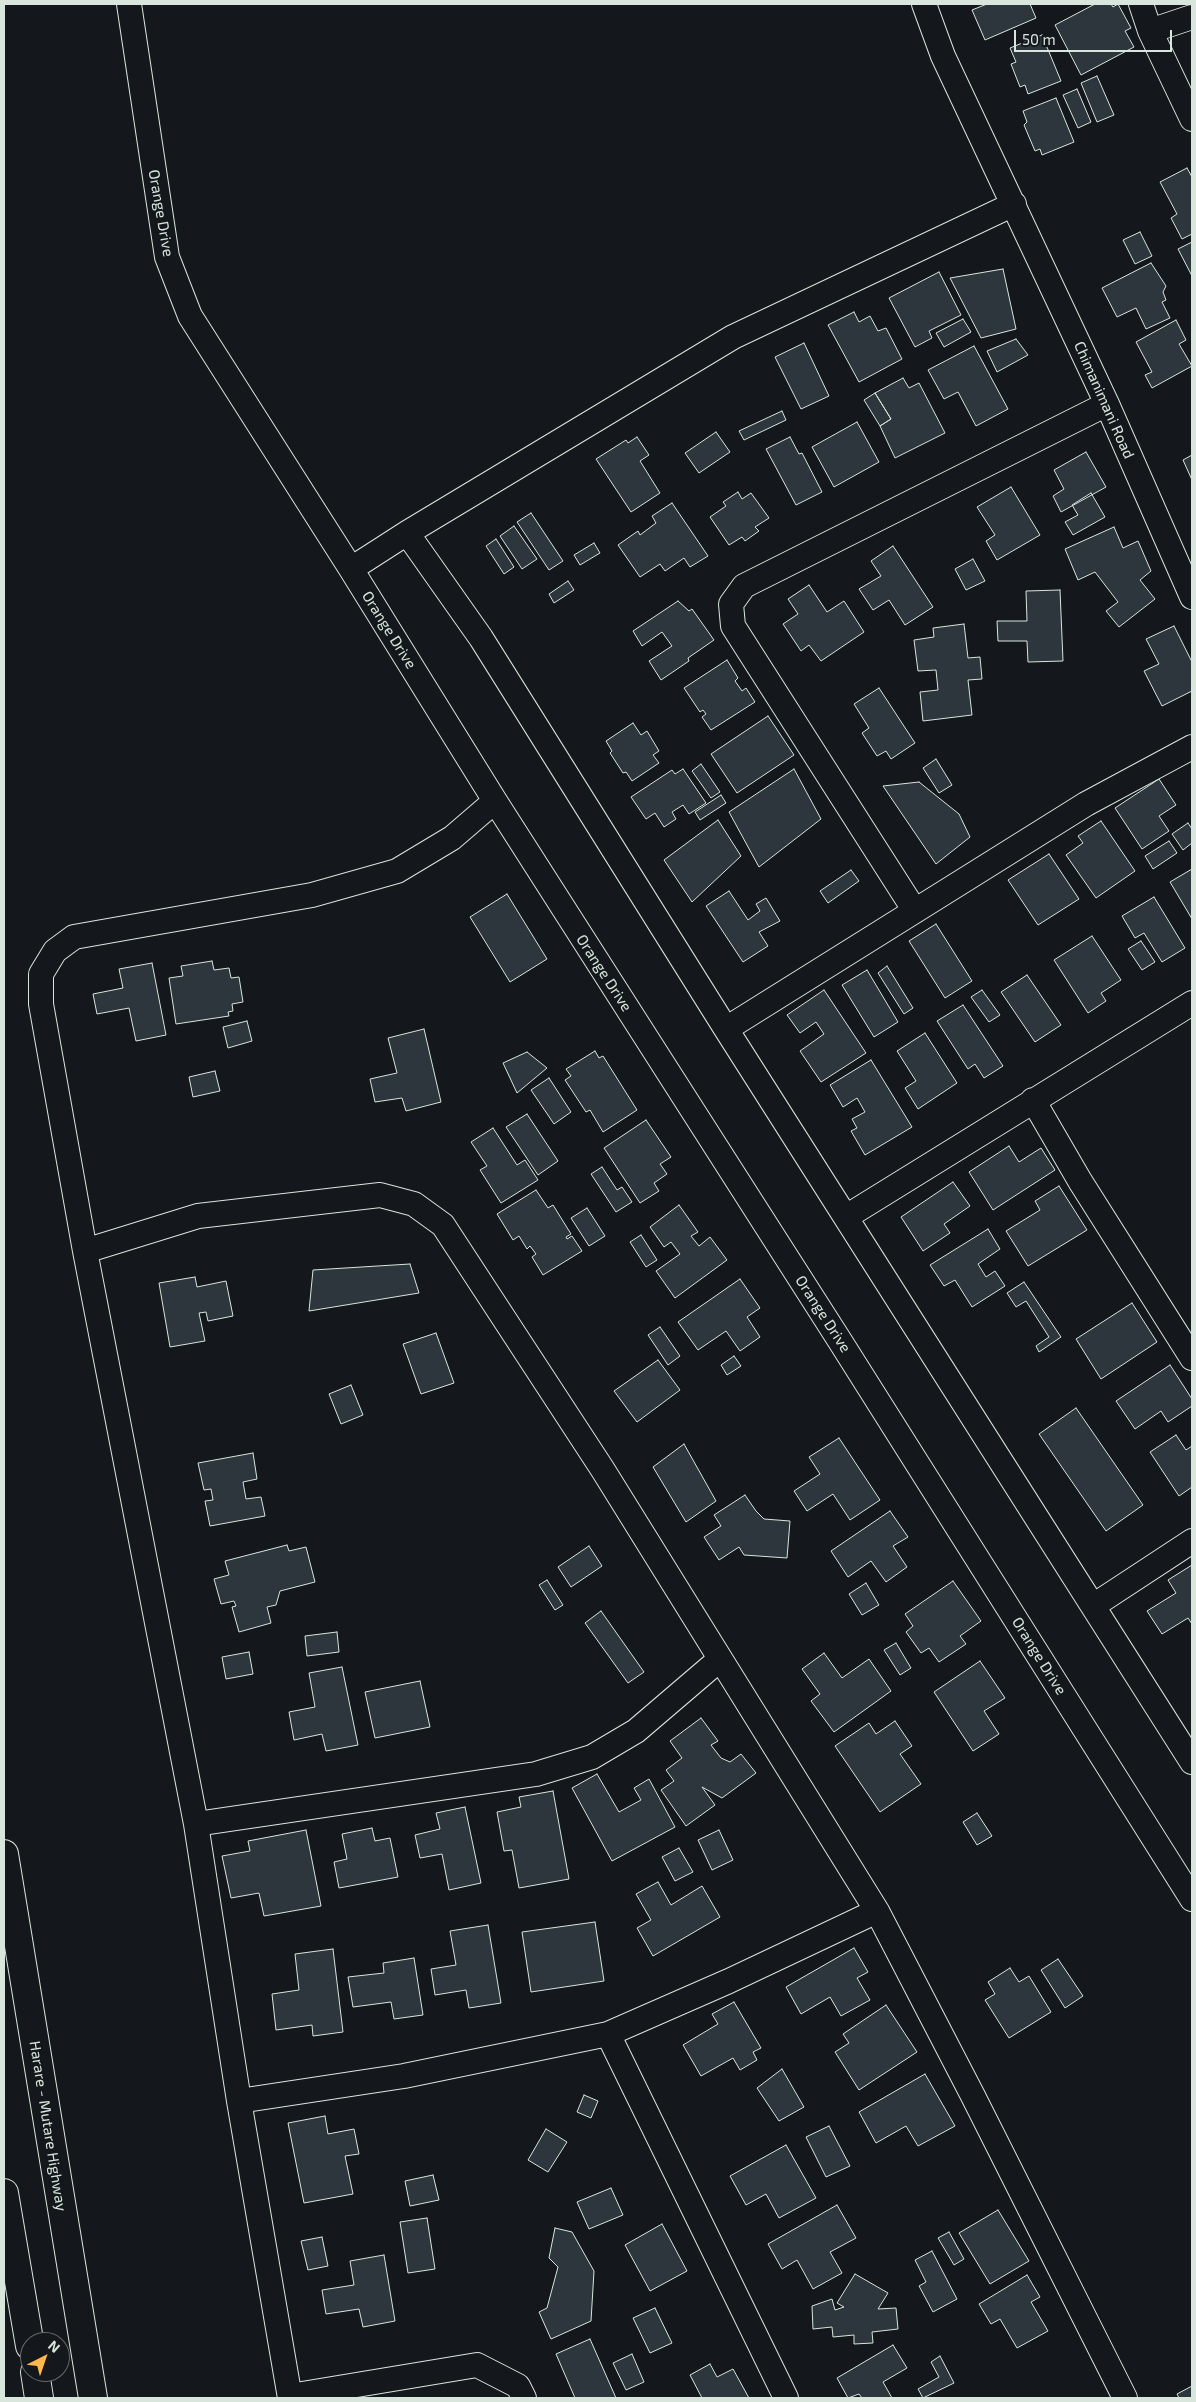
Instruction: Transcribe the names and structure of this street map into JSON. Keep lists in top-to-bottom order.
{
  "streets": {
    "highway": ["Harare - Mutare Highway"],
    "street": ["Orange Drive", "Chimanimani Road"]
  },
  "scale_bar": "50 m",
  "north": "top right"
}
